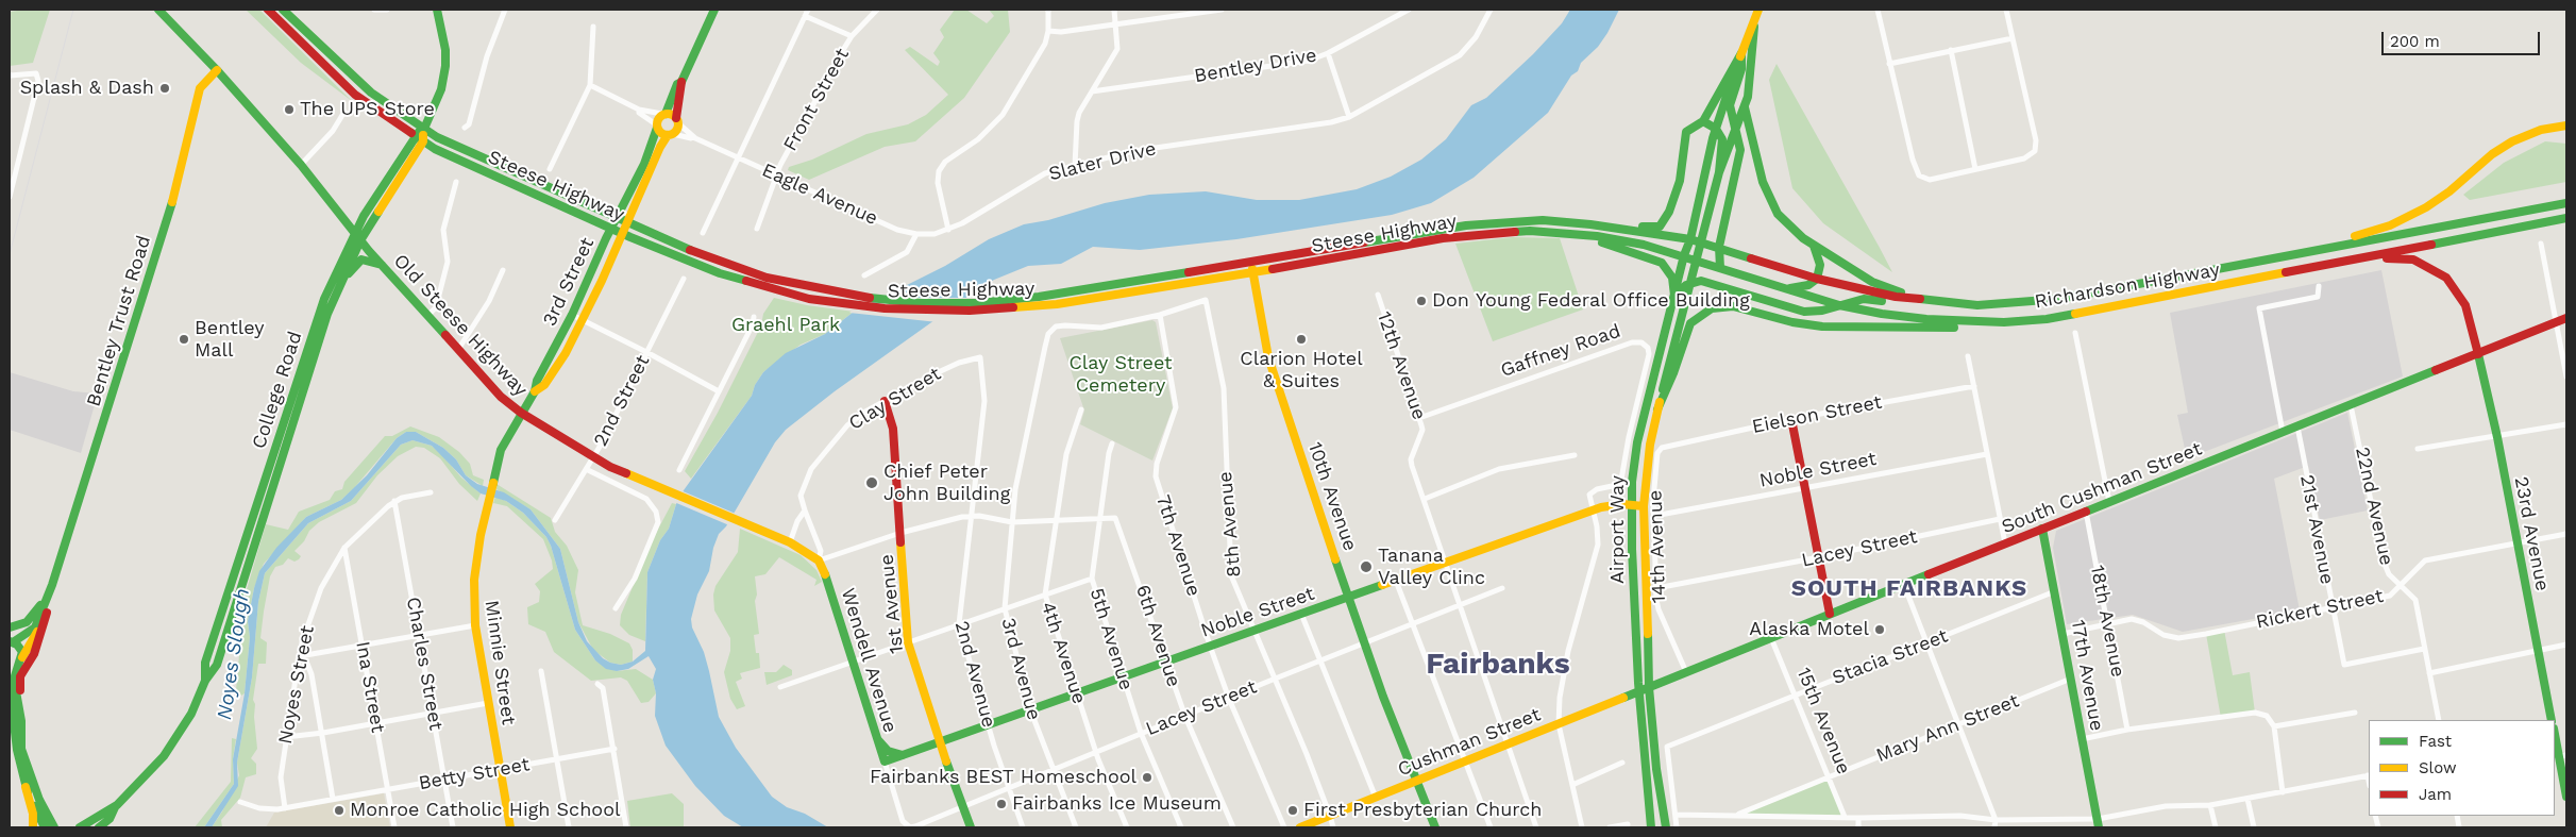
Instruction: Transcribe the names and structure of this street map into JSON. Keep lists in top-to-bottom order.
{
  "streets": {
    "main road": [
      "Steese Highway",
      "3rd Street",
      "Richardson Highway",
      "Bentley Trust Road",
      "Old Steese Highway",
      "College Road",
      "Noble Street",
      "South Cushman Street",
      "10th Avenue",
      "Airport Way",
      "23rd Avenue",
      "1st Avenue",
      "Wendell Avenue",
      "Minnie Street",
      "17th Avenue",
      "Cushman Street"
    ],
    "street": [
      "Bentley Drive",
      "Front Street",
      "Slater Drive",
      "Eagle Avenue",
      "Gaffney Road",
      "12th Avenue",
      "Clay Street",
      "2nd Street",
      "Eielson Street",
      "22nd Avenue",
      "8th Avenue",
      "21st Avenue",
      "7th Avenue",
      "14th Avenue",
      "Lacey Street",
      "Rickert Street",
      "18th Avenue",
      "6th Avenue",
      "5th Avenue",
      "4th Avenue",
      "Stacia Street",
      "Charles Street",
      "3rd Avenue",
      "2nd Avenue",
      "Noyes Street",
      "Ina Street",
      "15th Avenue",
      "Mary Ann Street",
      "Betty Street"
    ]
  },
  "crossings": [
    ["Front Street", "Eagle Avenue"],
    ["Slater Drive", "Eagle Avenue"],
    ["Steese Highway", "3rd Street"],
    ["Steese Highway", "Richardson Highway"],
    ["Steese Highway", "College Road"],
    ["Steese Highway", "10th Avenue"],
    ["Steese Highway", "Airport Way"],
    ["Eagle Avenue", "3rd Street"],
    ["3rd Street", "Old Steese Highway"],
    ["3rd Street", "Minnie Street"],
    ["Richardson Highway", "Airport Way"],
    ["Richardson Highway", "23rd Avenue"],
    ["Bentley Trust Road", "Old Steese Highway"],
    ["Old Steese Highway", "College Road"],
    ["Old Steese Highway", "Clay Street"],
    ["Old Steese Highway", "2nd Street"],
    ["Old Steese Highway", "Wendell Avenue"],
    ["Old Steese Highway", "Minnie Street"],
    ["Gaffney Road", "12th Avenue"],
    ["Gaffney Road", "Noble Street"],
    ["Gaffney Road", "Cushman Street"],
    ["12th Avenue", "Noble Street"],
    ["12th Avenue", "Lacey Street"],
    ["12th Avenue", "Cushman Street"],
    ["Clay Street", "1st Avenue"],
    ["Clay Street", "Wendell Avenue"],
    ["Clay Street", "2nd Avenue"],
    ["Eielson Street", "14th Avenue"],
    ["Noble Street", "10th Avenue"],
    ["Noble Street", "8th Avenue"],
    ["Noble Street", "Airport Way"],
    ["Noble Street", "7th Avenue"],
    ["Noble Street", "14th Avenue"],
    ["Noble Street", "1st Avenue"],
    ["Noble Street", "6th Avenue"],
    ["Noble Street", "5th Avenue"],
    ["Noble Street", "4th Avenue"],
    ["Noble Street", "Wendell Avenue"],
    ["Noble Street", "3rd Avenue"],
    ["Noble Street", "2nd Avenue"],
    ["South Cushman Street", "22nd Avenue"],
    ["South Cushman Street", "Airport Way"],
    ["South Cushman Street", "21st Avenue"],
    ["South Cushman Street", "23rd Avenue"],
    ["South Cushman Street", "14th Avenue"],
    ["South Cushman Street", "18th Avenue"],
    ["South Cushman Street", "17th Avenue"],
    ["South Cushman Street", "15th Avenue"],
    ["South Cushman Street", "Cushman Street"],
    ["10th Avenue", "Lacey Street"],
    ["10th Avenue", "Cushman Street"],
    ["22nd Avenue", "21st Avenue"],
    ["22nd Avenue", "Rickert Street"],
    ["8th Avenue", "7th Avenue"],
    ["8th Avenue", "Lacey Street"],
    ["8th Avenue", "3rd Avenue"],
    ["8th Avenue", "Cushman Street"],
    ["Airport Way", "Cushman Street"],
    ["21st Avenue", "Rickert Street"],
    ["23rd Avenue", "Rickert Street"],
    ["7th Avenue", "Lacey Street"],
    ["7th Avenue", "3rd Avenue"],
    ["14th Avenue", "Lacey Street"],
    ["Lacey Street", "1st Avenue"],
    ["Lacey Street", "6th Avenue"],
    ["Lacey Street", "5th Avenue"],
    ["Lacey Street", "4th Avenue"],
    ["Lacey Street", "Wendell Avenue"],
    ["Lacey Street", "3rd Avenue"],
    ["Lacey Street", "2nd Avenue"],
    ["Rickert Street", "18th Avenue"],
    ["Rickert Street", "17th Avenue"],
    ["6th Avenue", "5th Avenue"],
    ["Stacia Street", "17th Avenue"],
    ["Stacia Street", "15th Avenue"],
    ["Minnie Street", "Betty Street"],
    ["Charles Street", "Noyes Street"],
    ["Charles Street", "Betty Street"],
    ["17th Avenue", "Mary Ann Street"],
    ["Noyes Street", "Ina Street"],
    ["Noyes Street", "Betty Street"],
    ["Ina Street", "Betty Street"],
    ["15th Avenue", "Mary Ann Street"]
  ],
  "districts": ["SOUTH FAIRBANKS", "Fairbanks"],
  "water": ["Noyes Slough"],
  "parks": ["Graehl Park", "Clay Street Cemetery"],
  "places": [
    "Splash & Dash",
    "The UPS Store",
    "Don Young Federal Office Building",
    "Bentley Mall",
    "Clarion Hotel & Suites",
    "Chief Peter John Building",
    "Tanana Valley Clinc",
    "Alaska Motel",
    "Fairbanks BEST Homeschool",
    "Fairbanks Ice Museum",
    "Monroe Catholic High School",
    "First Presbyterian Church"
  ],
  "legend": ["Fast", "Slow", "Jam"],
  "scale_bar": "200 m"
}
